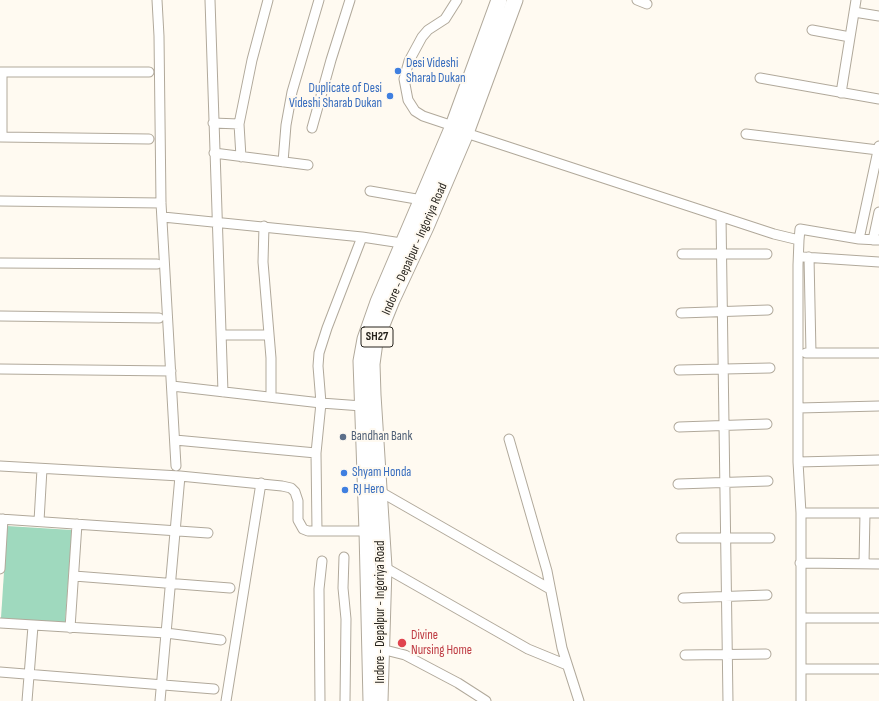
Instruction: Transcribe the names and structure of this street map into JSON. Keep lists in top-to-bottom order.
{
  "streets": {
    "main road": ["Indore - Depalpur - Ingoriya Road", "SH27"]
  },
  "places": [
    "Desi Videshi Sharab Dukan",
    "Duplicate of Desi Videshi Sharab Dukan",
    "Bandhan Bank",
    "Shyam Honda",
    "RJ Hero",
    "Divine Nursing Home"
  ]
}
